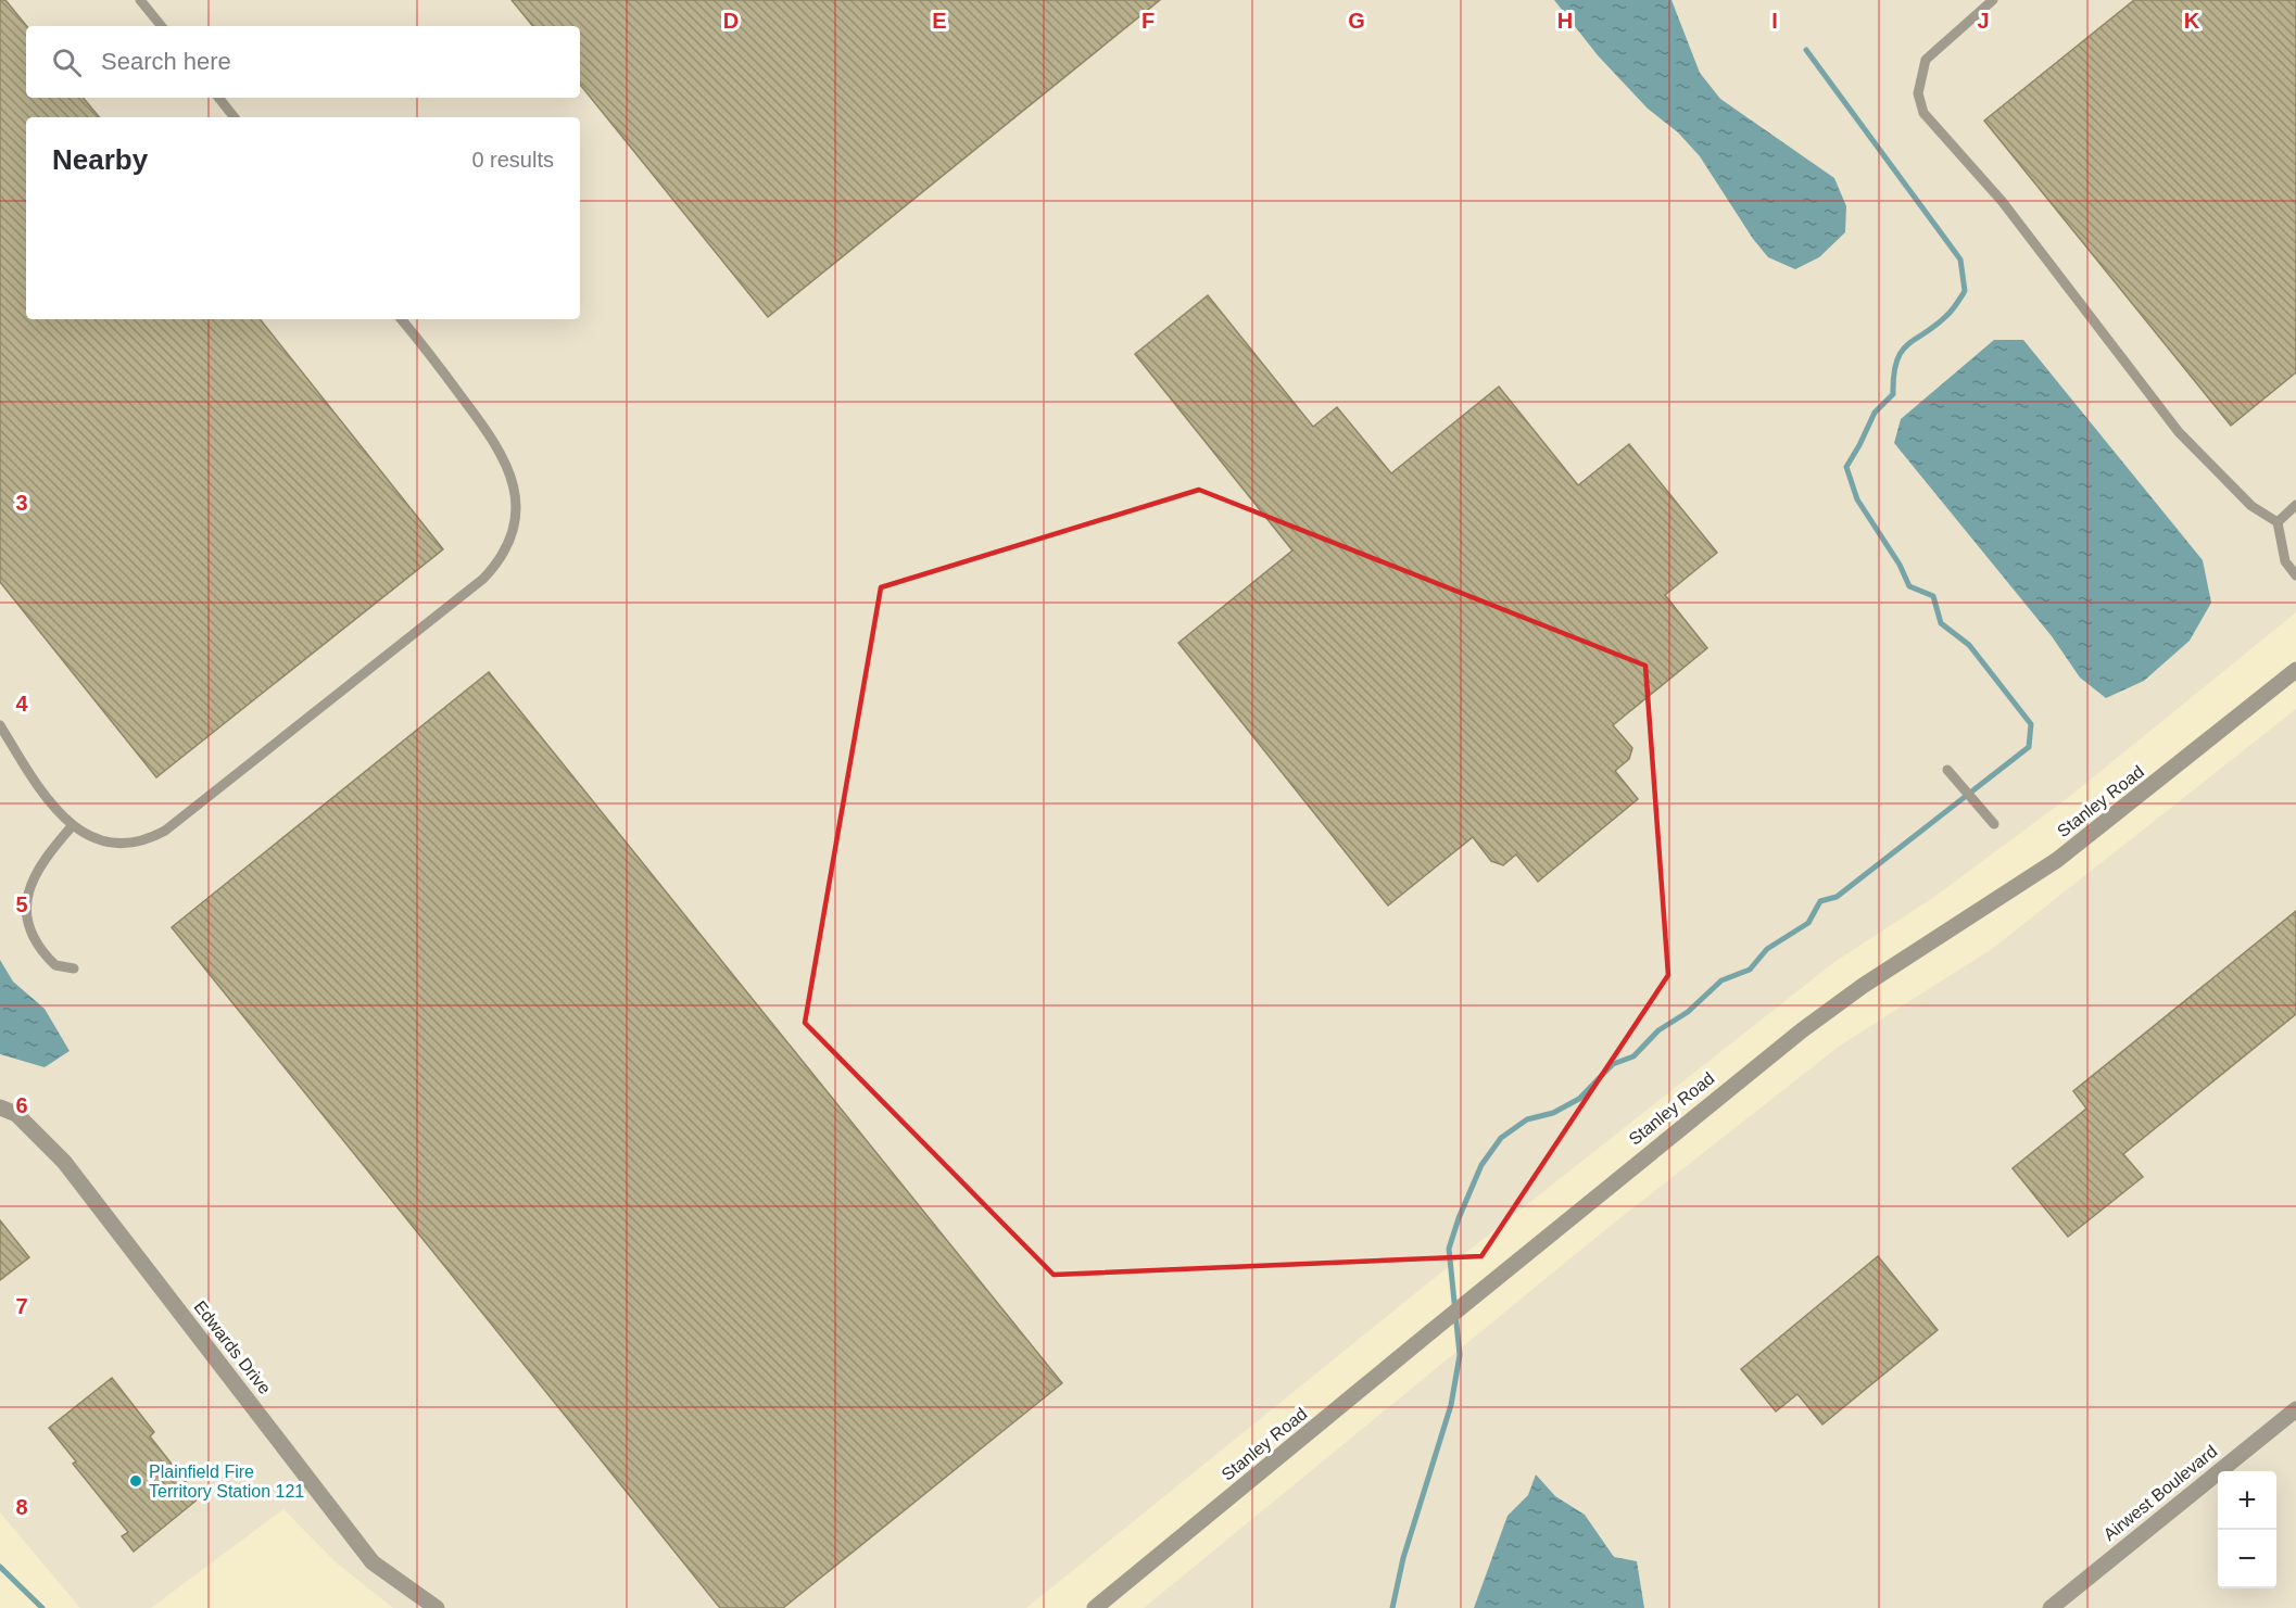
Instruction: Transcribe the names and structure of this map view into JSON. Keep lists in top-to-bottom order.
{
  "streets": {
    "street": ["Stanley Road", "Edwards Drive", "Airwest Boulevard"]
  },
  "places": ["Plainfield Fire Territory Station 121"],
  "page": {
    "search": "Search here",
    "heading": ["Nearby", "0 results"],
    "map_buttons": ["+", "−"]
  },
  "grid": {
    "columns": [
      "D",
      "E",
      "F",
      "G",
      "H",
      "I",
      "J",
      "K"
    ],
    "rows": [
      "3",
      "4",
      "5",
      "6",
      "7",
      "8"
    ]
  }
}
